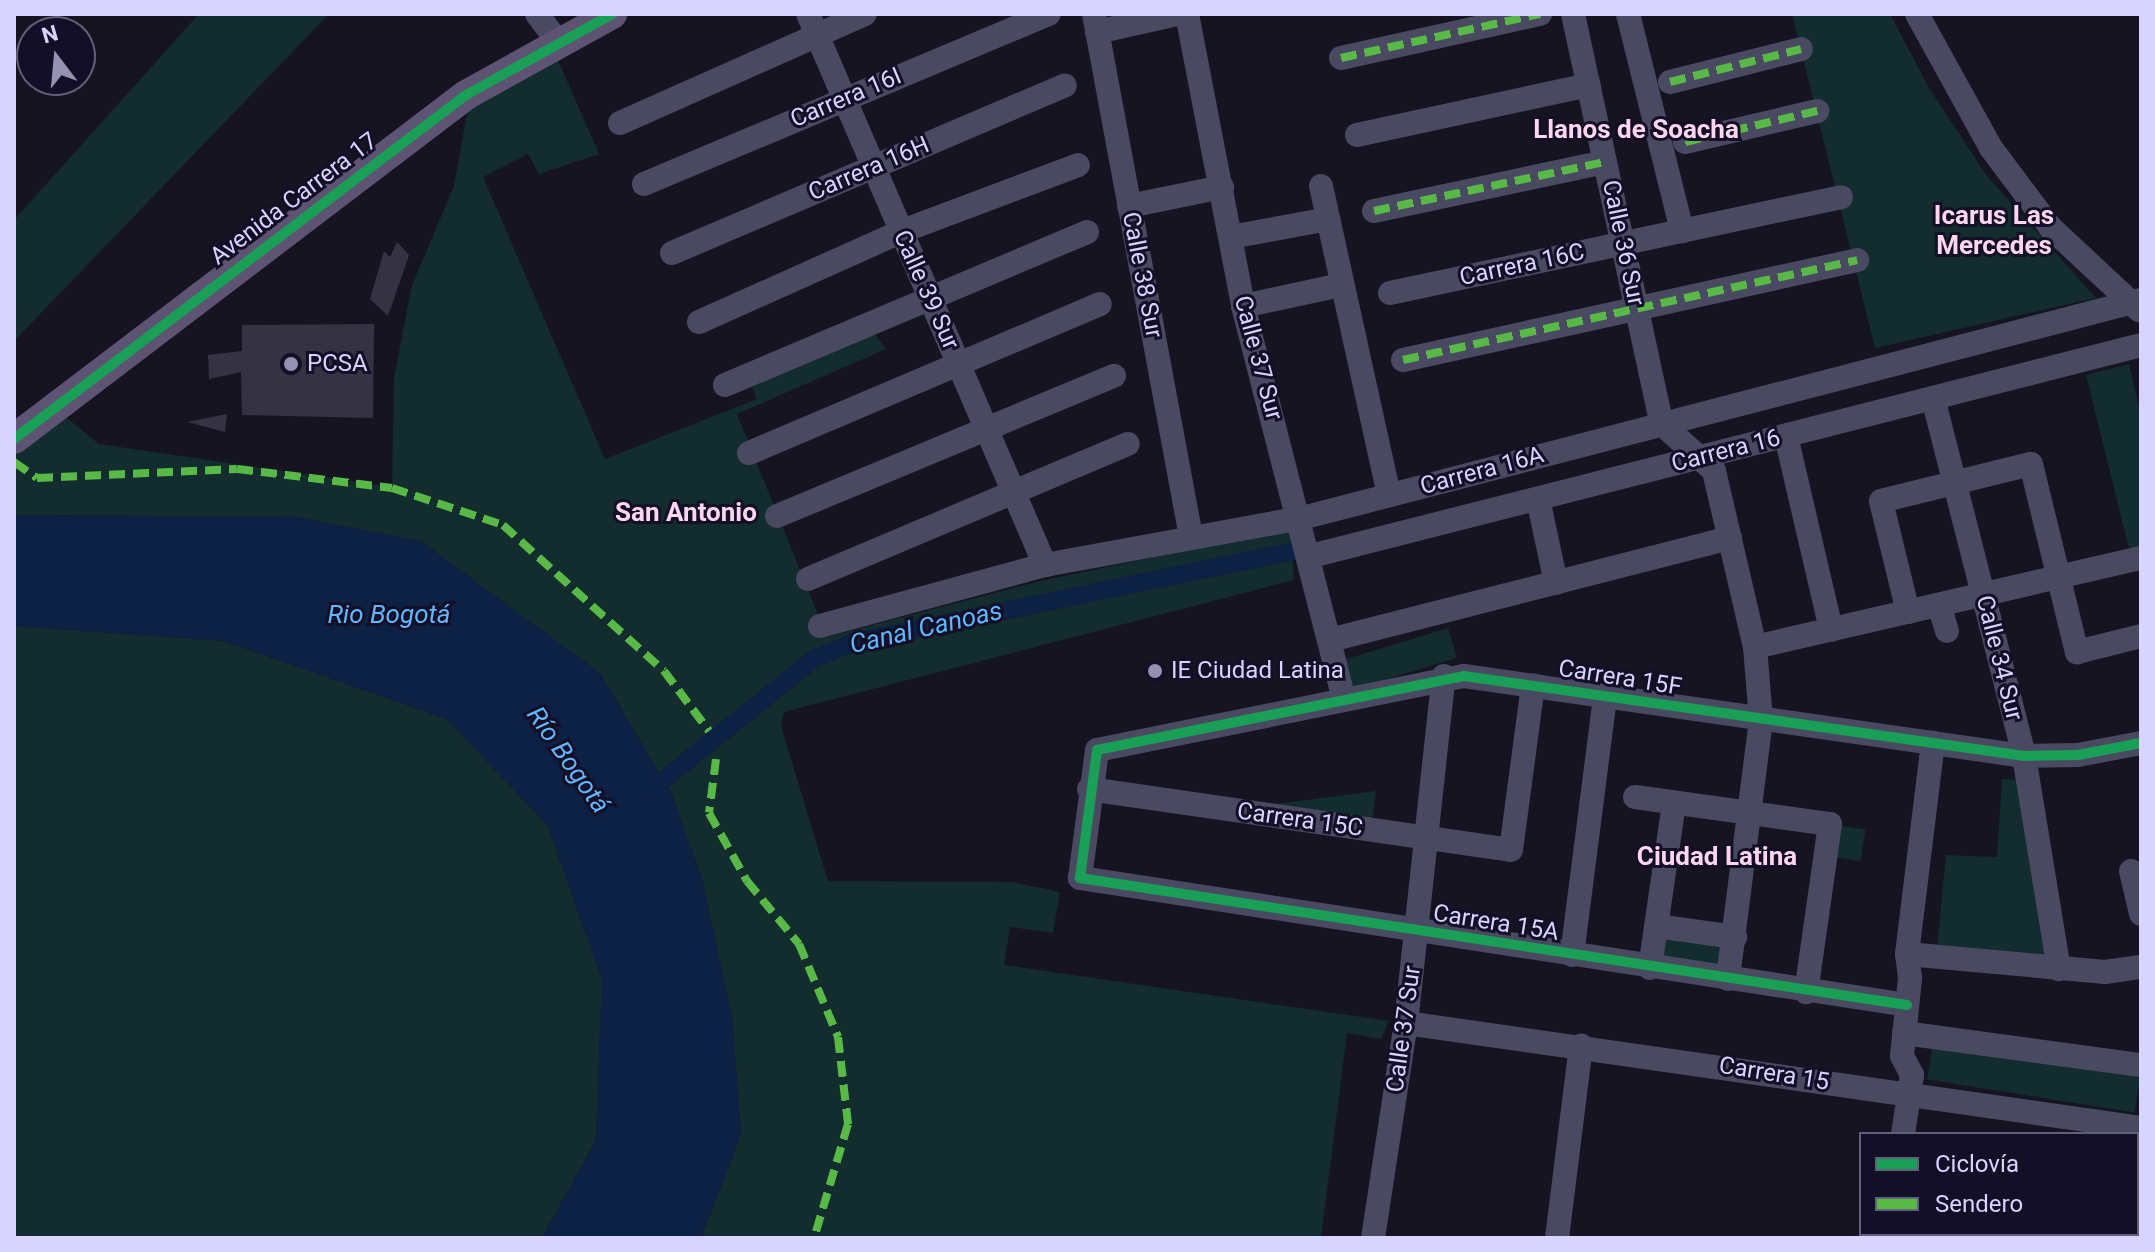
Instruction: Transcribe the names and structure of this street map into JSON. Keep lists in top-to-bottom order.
{
  "streets": {
    "main road": ["Avenida Carrera 17"],
    "street": [
      "Carrera 16I",
      "Carrera 16H",
      "Calle 36 Sur",
      "Carrera 16C",
      "Calle 38 Sur",
      "Calle 39 Sur",
      "Calle 37 Sur",
      "Carrera 16",
      "Carrera 16A",
      "Calle 34 Sur",
      "Carrera 15F",
      "Carrera 15C",
      "Carrera 15A",
      "Carrera 15"
    ]
  },
  "crossings": [
    ["Carrera 16I", "Calle 39 Sur"],
    ["Carrera 16H", "Calle 39 Sur"],
    ["Calle 36 Sur", "Carrera 16C"],
    ["Calle 36 Sur", "Carrera 16A"],
    ["Calle 38 Sur", "Carrera 16A"],
    ["Calle 39 Sur", "Carrera 16A"],
    ["Calle 37 Sur", "Carrera 16"],
    ["Calle 37 Sur", "Carrera 16A"],
    ["Calle 37 Sur", "Carrera 15F"],
    ["Calle 37 Sur", "Carrera 15C"],
    ["Calle 37 Sur", "Carrera 15A"],
    ["Calle 37 Sur", "Carrera 15"],
    ["Carrera 16", "Calle 34 Sur"],
    ["Calle 34 Sur", "Carrera 15F"],
    ["Carrera 15F", "Carrera 15C"],
    ["Carrera 15F", "Carrera 15A"],
    ["Carrera 15C", "Carrera 15A"]
  ],
  "districts": [
    "Llanos de Soacha",
    "Icarus Las Mercedes",
    "San Antonio",
    "Ciudad Latina"
  ],
  "water": ["Rio Bogotá", "Canal Canoas", "Río Bogotá"],
  "places": ["PCSA", "IE Ciudad Latina"],
  "legend": ["Ciclovía", "Sendero"],
  "north": "top"
}
